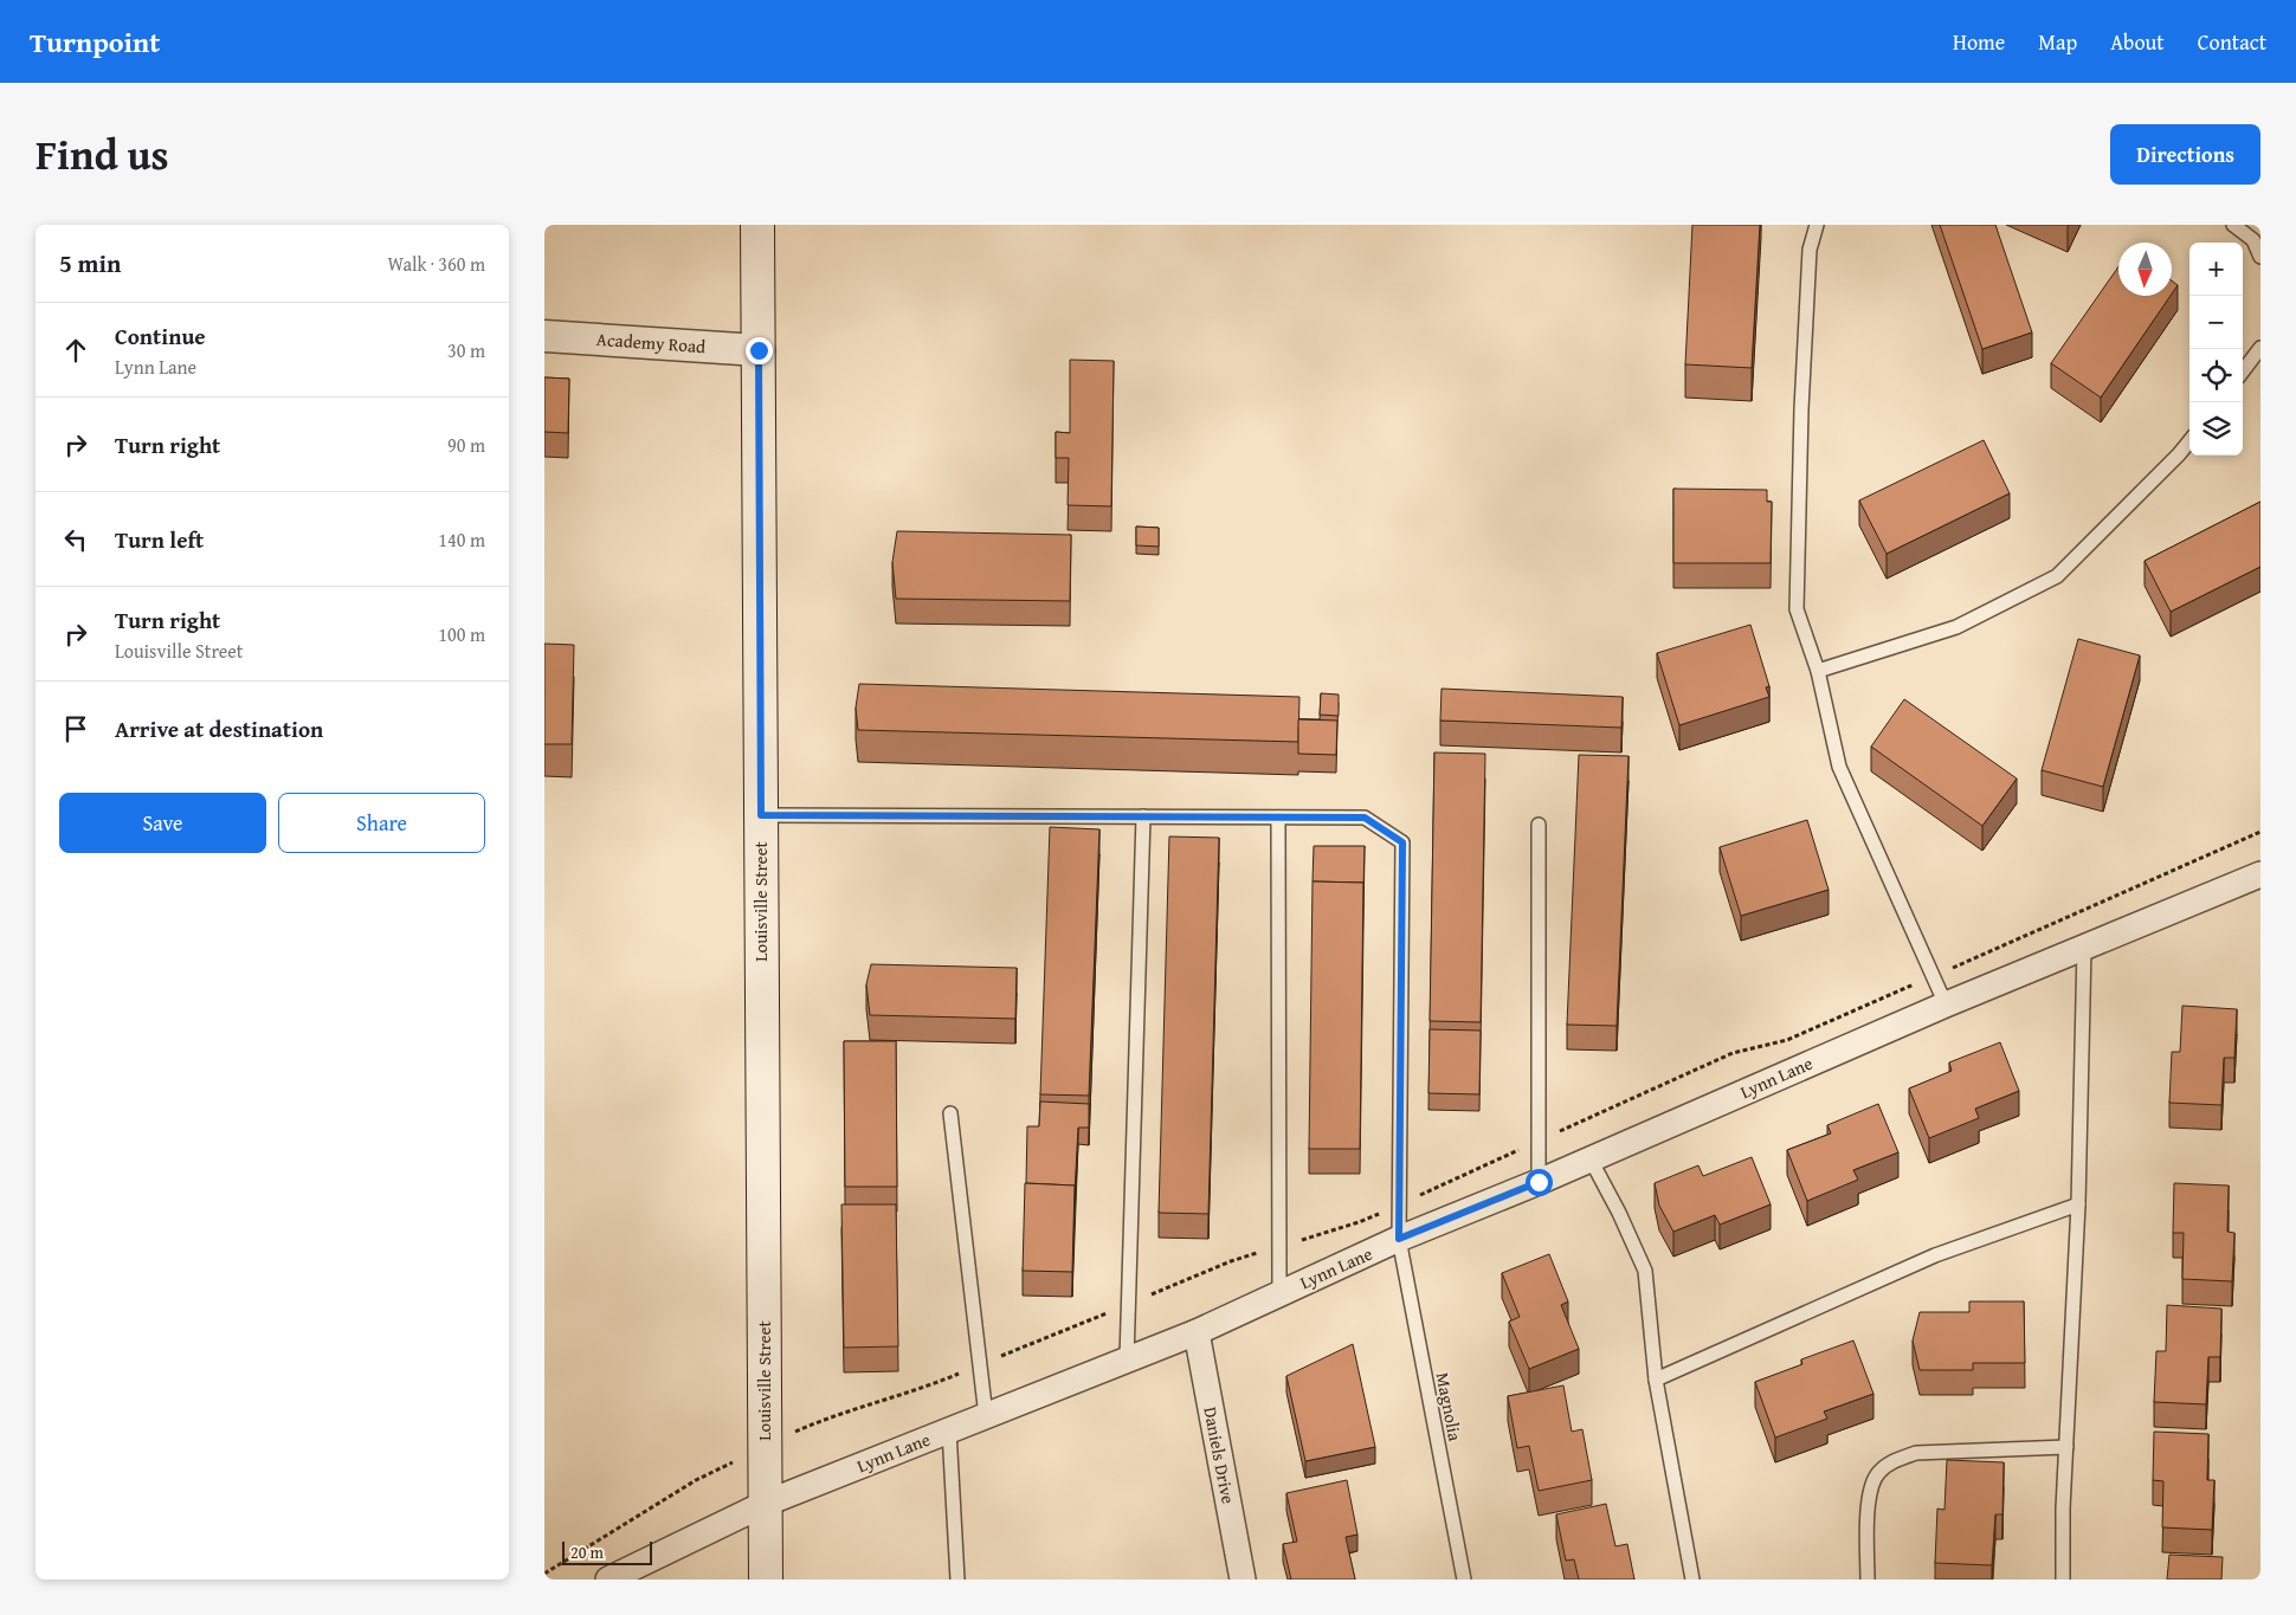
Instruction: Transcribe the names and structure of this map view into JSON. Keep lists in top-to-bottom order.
{
  "streets": {
    "main road": ["Louisville Street"],
    "street": ["Academy Road", "Lynn Lane", "Daniels Drive"],
    "lane": ["Magnolia"]
  },
  "crossings": [
    ["Academy Road", "Louisville Street"],
    ["Louisville Street", "Lynn Lane"],
    ["Lynn Lane", "Magnolia"],
    ["Lynn Lane", "Daniels Drive"]
  ],
  "scale_bar": "20 m",
  "north": "bottom",
  "page": {
    "header": "Turnpoint",
    "nav": [
      "Home",
      "Map",
      "About",
      "Contact"
    ],
    "title": "Find us",
    "buttons": [
      "Directions",
      ["Save", "Share"]
    ],
    "heading": ["5 min", "Walk · 360 m"],
    "map_buttons": ["+", "−"],
    "list": [
      ["Continue", "Lynn Lane", "30 m"],
      ["Turn right", "90 m"],
      ["Turn left", "140 m"],
      ["Turn right", "Louisville Street", "100 m"],
      "Arrive at destination"
    ],
    "scale": "20 m"
  }
}
